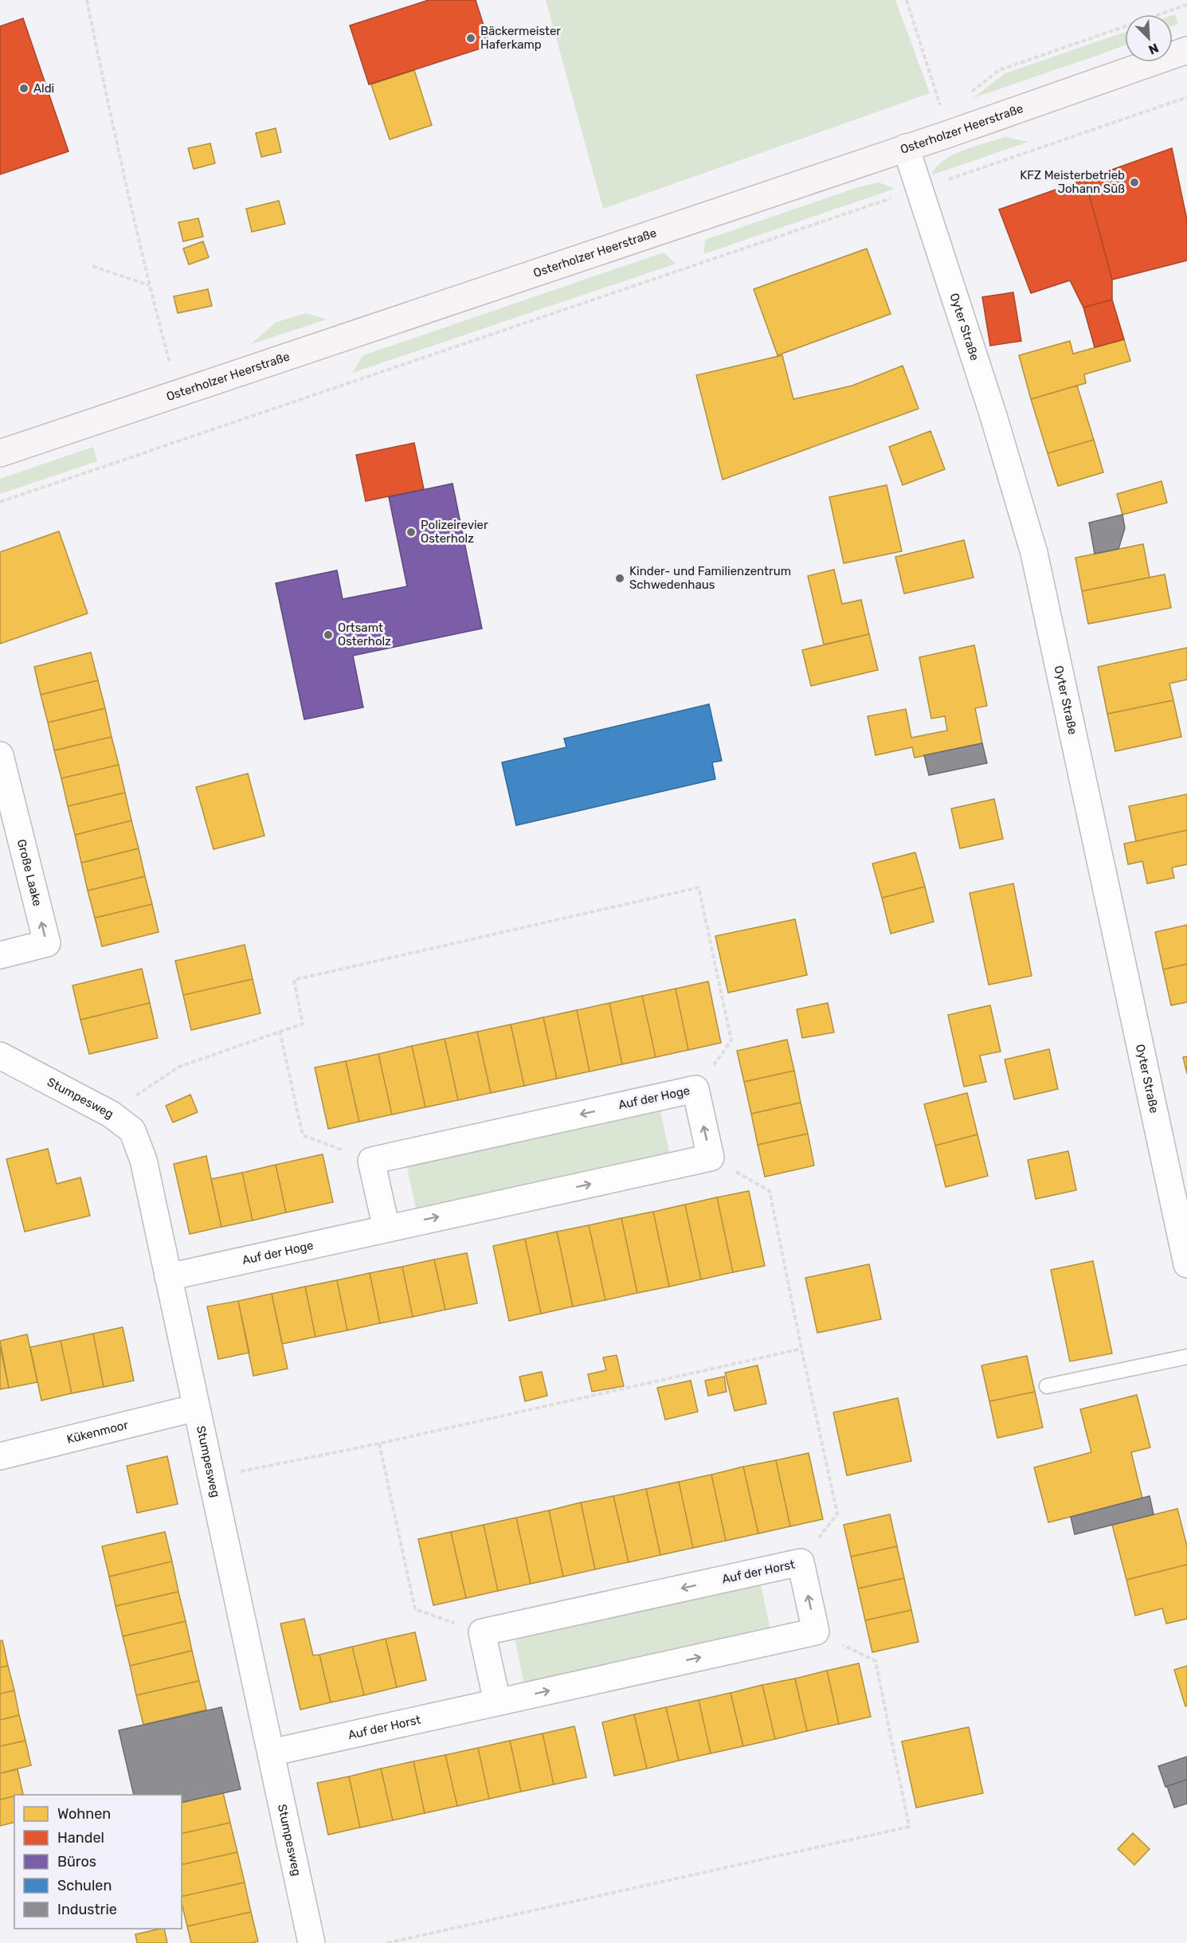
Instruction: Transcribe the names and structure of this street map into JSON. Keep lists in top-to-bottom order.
{
  "streets": {
    "main road": ["Osterholzer Heerstraße"],
    "street": [
      "Oyter Straße",
      "Große Laake",
      "Auf der Hoge",
      "Stumpesweg",
      "Kükenmoor",
      "Auf der Horst"
    ]
  },
  "crossings": [
    ["Osterholzer Heerstraße", "Oyter Straße"],
    ["Auf der Hoge", "Stumpesweg"],
    ["Stumpesweg", "Kükenmoor"],
    ["Stumpesweg", "Auf der Horst"]
  ],
  "one_way": ["Große Laake"],
  "places": [
    "Bäckermeister Haferkamp",
    "Aldi",
    "KFZ Meisterbetrieb Johann Süß",
    "Polizeirevier Osterholz",
    "Kinder- und Familienzentrum Schwedenhaus",
    "Ortsamt Osterholz"
  ],
  "legend": [
    "Wohnen",
    "Handel",
    "Büros",
    "Schulen",
    "Industrie"
  ],
  "north": "bottom right"
}
